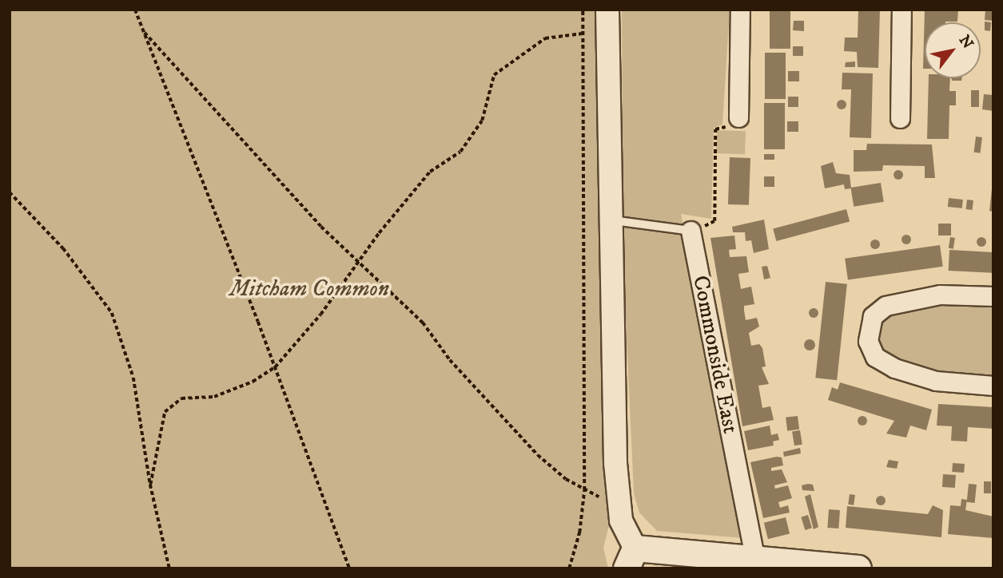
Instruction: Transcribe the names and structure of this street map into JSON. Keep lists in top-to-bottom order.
{
  "streets": {
    "street": ["Commonside East"]
  },
  "parks": ["Mitcham Common"],
  "north": "top right"
}
